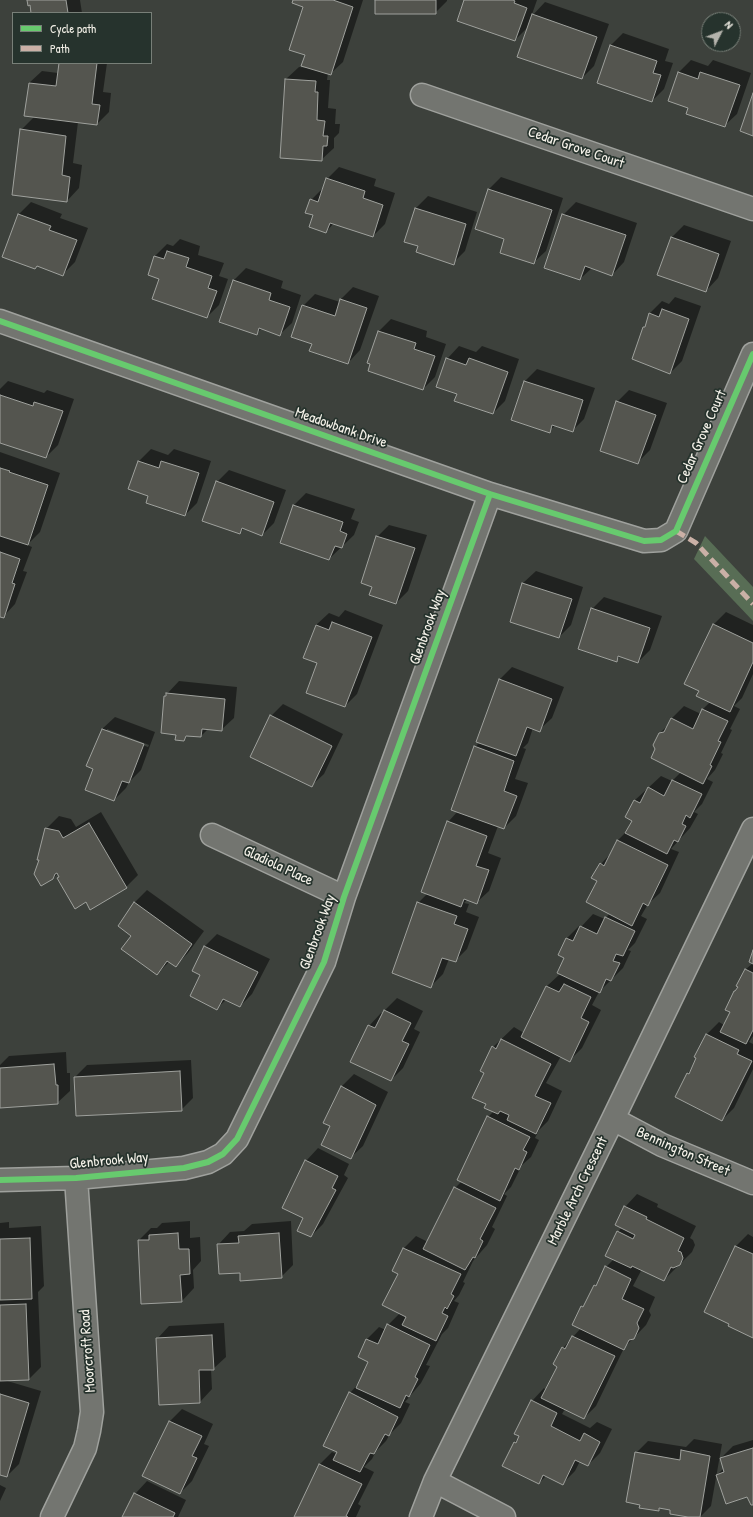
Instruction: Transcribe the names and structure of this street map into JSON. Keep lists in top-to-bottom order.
{
  "streets": {
    "street": [
      "Cedar Grove Court",
      "Meadowbank Drive",
      "Glenbrook Way",
      "Gladiola Place",
      "Bennington Street",
      "Marble Arch Crescent",
      "Moorcroft Road"
    ]
  },
  "crossings": [
    ["Cedar Grove Court", "Meadowbank Drive"],
    ["Meadowbank Drive", "Glenbrook Way"],
    ["Glenbrook Way", "Gladiola Place"],
    ["Glenbrook Way", "Moorcroft Road"],
    ["Bennington Street", "Marble Arch Crescent"]
  ],
  "legend": ["Cycle path", "Path"],
  "north": "top right"
}
